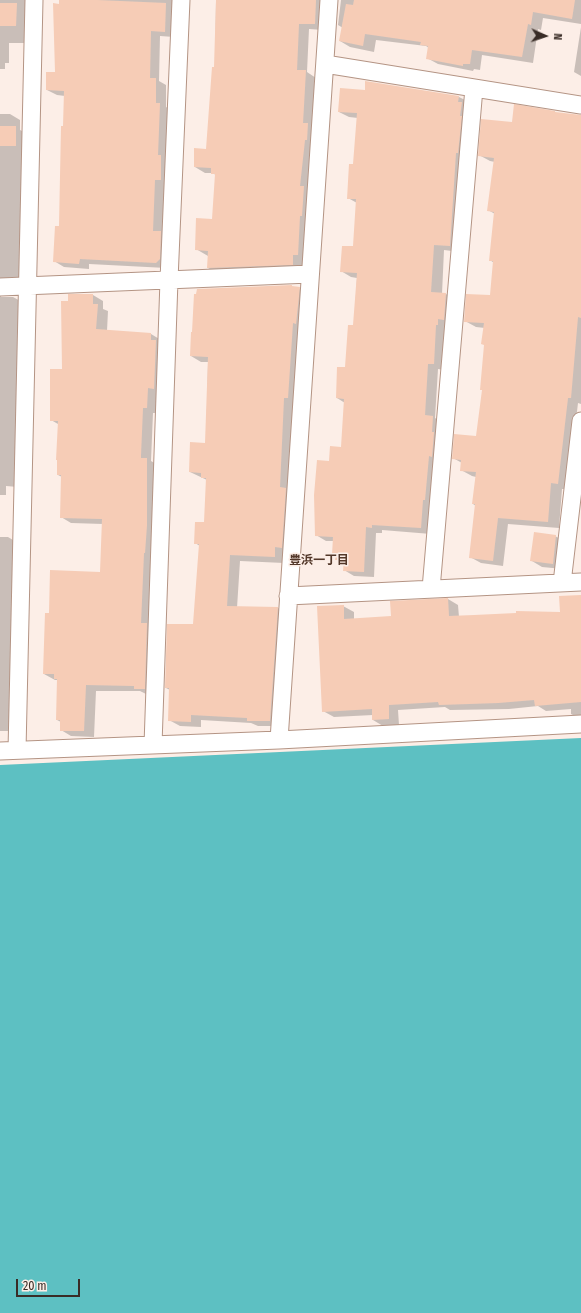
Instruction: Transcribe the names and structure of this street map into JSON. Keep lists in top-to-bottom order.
{
  "districts": ["豊浜一丁目"],
  "scale_bar": "20 m",
  "north": "right"
}
